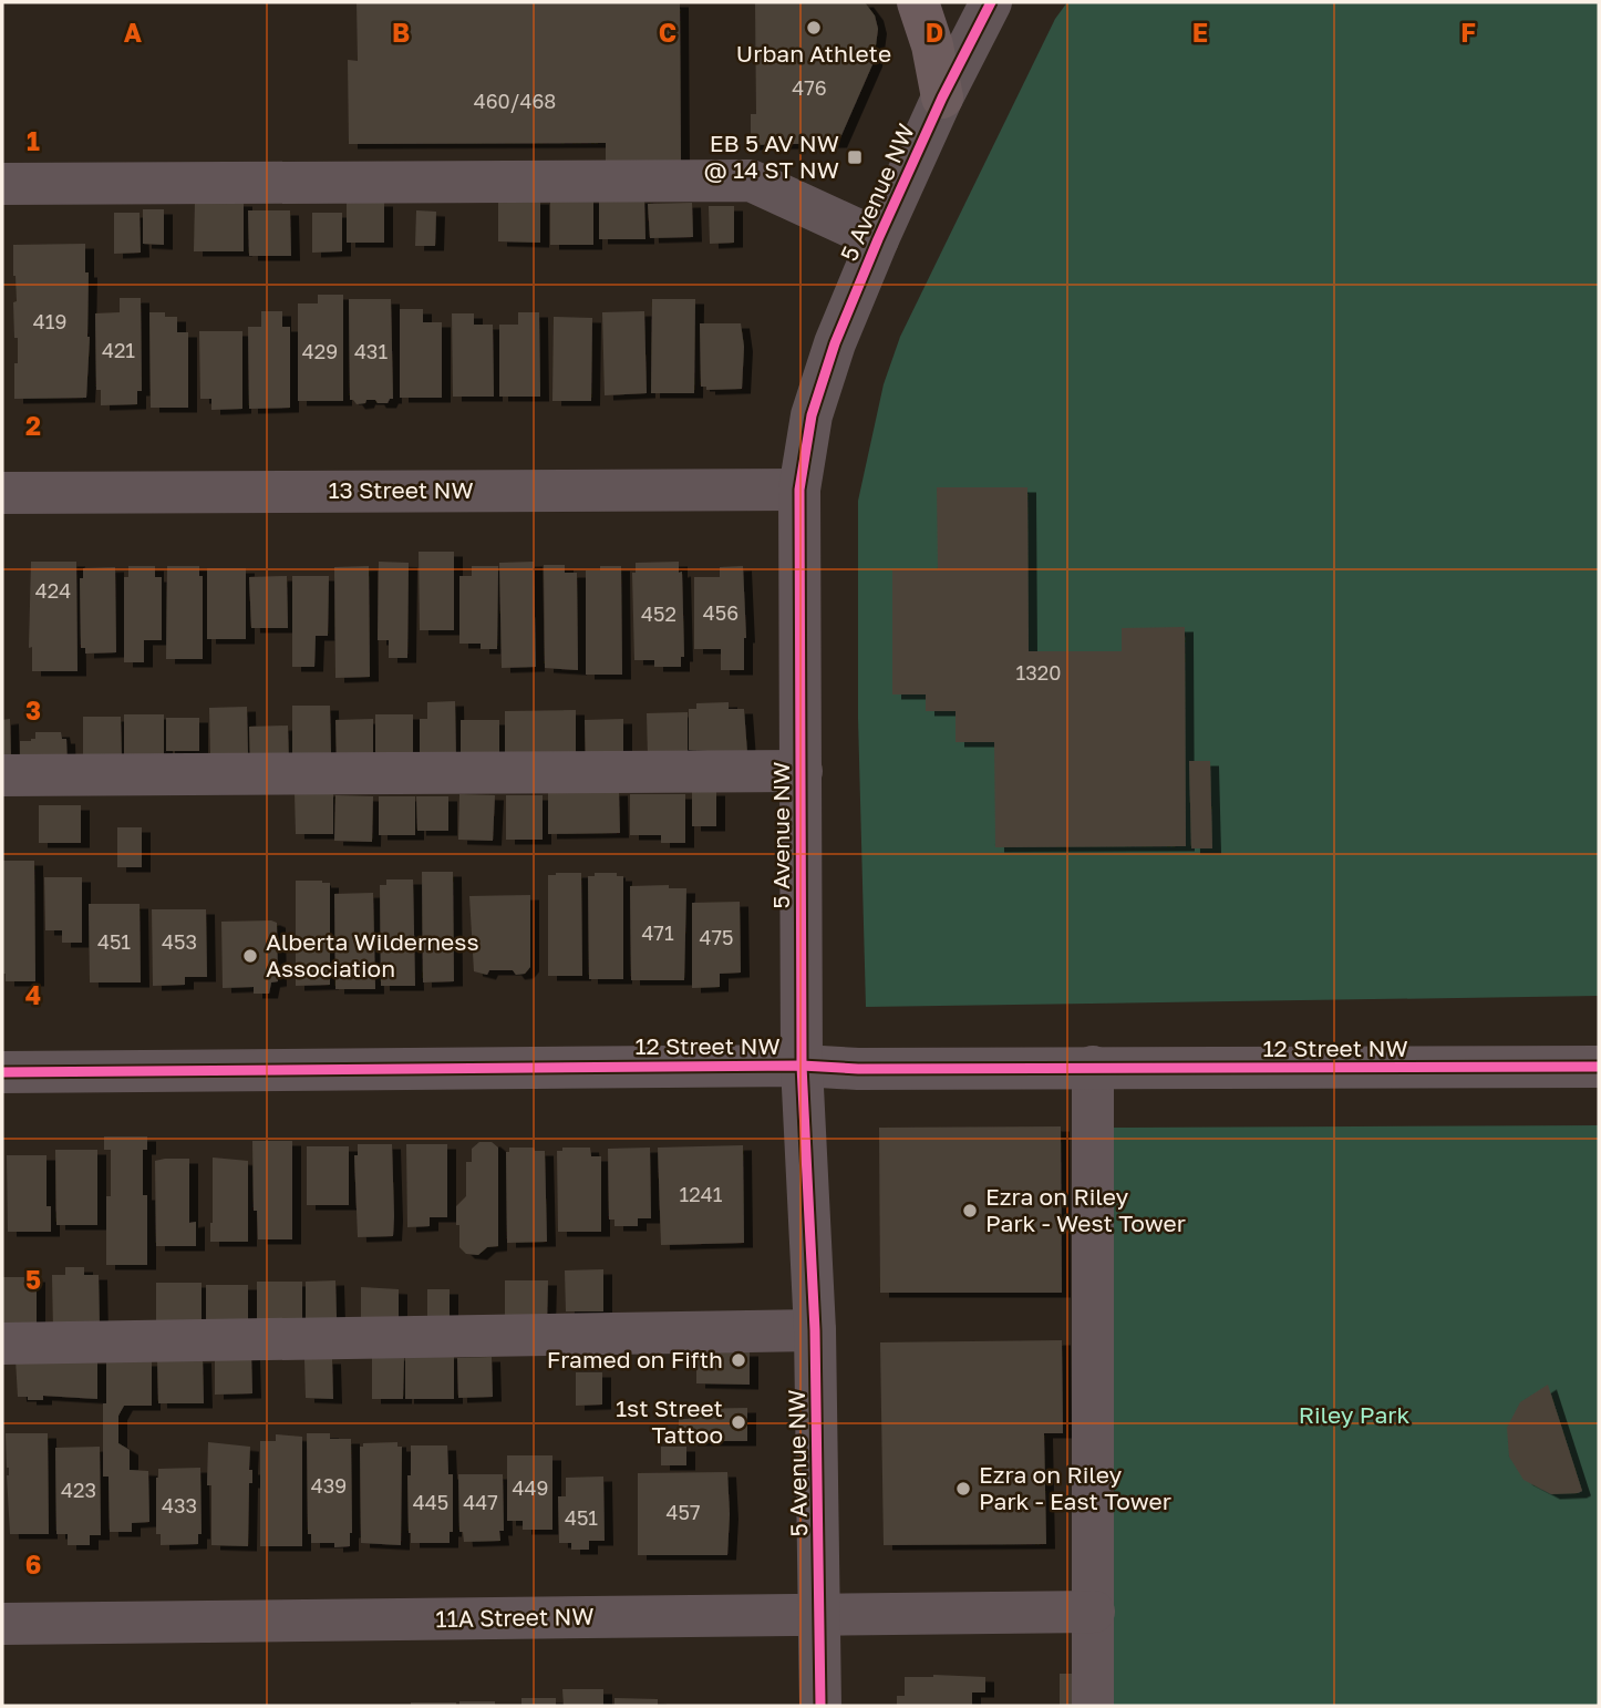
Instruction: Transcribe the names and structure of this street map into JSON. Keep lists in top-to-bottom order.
{
  "streets": {
    "street": [
      "5 Avenue NW",
      "13 Street NW",
      "12 Street NW",
      "11A Street NW"
    ]
  },
  "crossings": [
    ["5 Avenue NW", "13 Street NW"],
    ["5 Avenue NW", "12 Street NW"],
    ["5 Avenue NW", "11A Street NW"]
  ],
  "parks": ["Riley Park"],
  "places": {
    "other": [
      "Urban Athlete",
      "Alberta Wilderness Association",
      "Ezra on Riley Park - West Tower",
      "Framed on Fifth",
      "1st Street Tattoo",
      "Ezra on Riley Park - East Tower"
    ],
    "transit": ["EB 5 AV NW @ 14 ST NW"]
  },
  "house_numbers": [
    "476",
    "460/468",
    "419",
    "421",
    "429",
    "431",
    "424",
    "456",
    "452",
    "1320",
    "471",
    "475",
    "451",
    "453",
    "1241",
    "439",
    "449",
    "423",
    "445",
    "447",
    "433",
    "457",
    "451"
  ],
  "grid": {
    "columns": [
      "A",
      "B",
      "C",
      "D",
      "E",
      "F"
    ],
    "rows": [
      "1",
      "2",
      "3",
      "4",
      "5",
      "6"
    ]
  }
}
